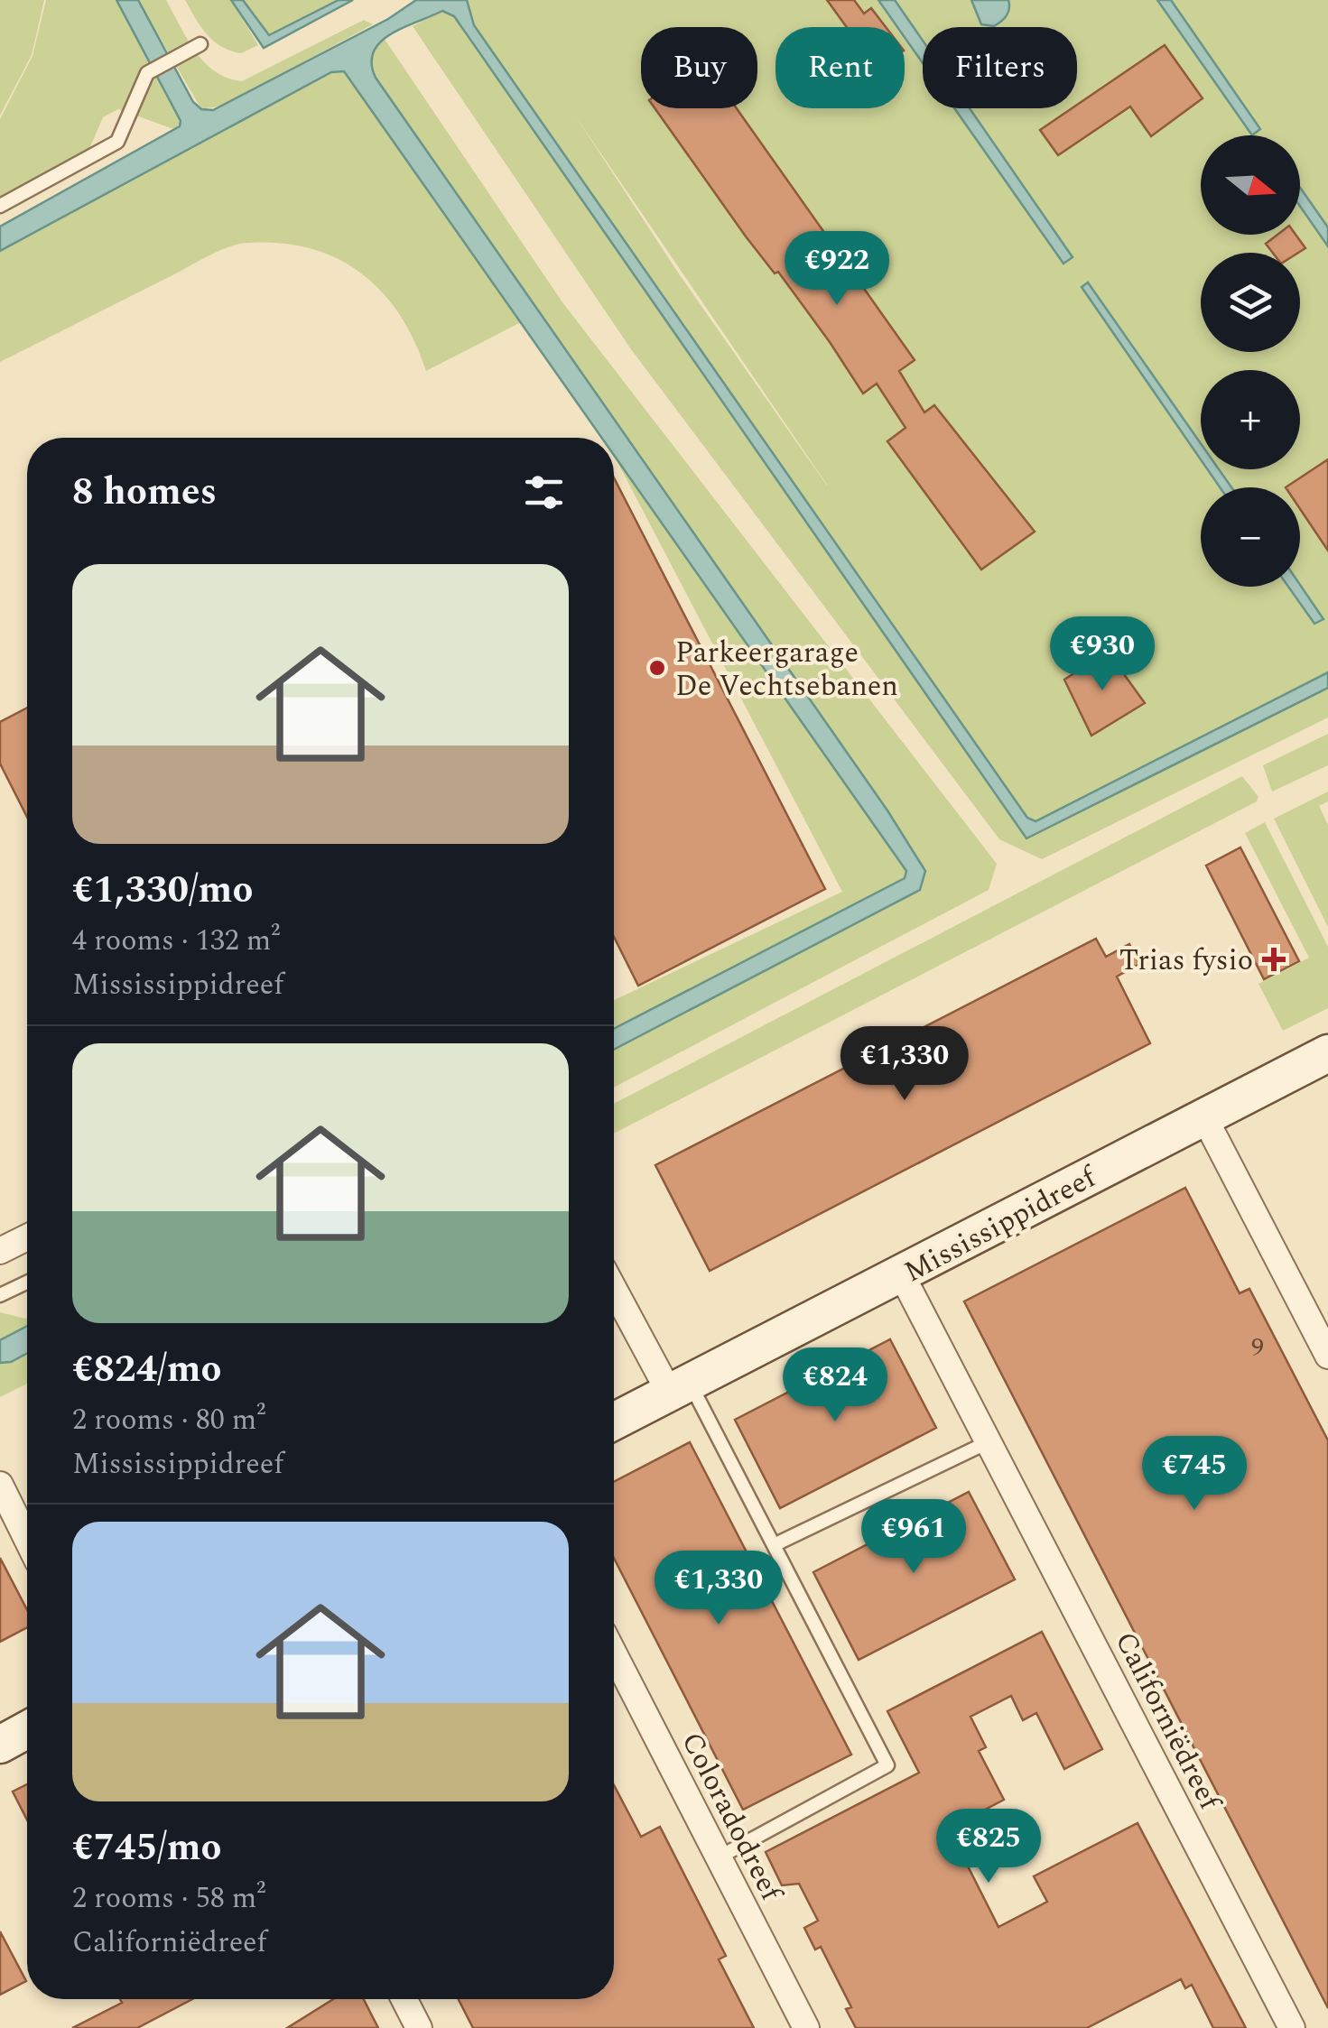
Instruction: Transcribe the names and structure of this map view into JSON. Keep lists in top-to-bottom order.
{
  "streets": {
    "street": ["Mississippidreef", "Californiëdreef", "Coloradodreef"]
  },
  "crossings": [
    ["Mississippidreef", "Californiëdreef"]
  ],
  "places": {
    "other": ["Parkeergarage De Vechtsebanen"],
    "health": ["Trias fysio"]
  },
  "house_numbers": ["9"],
  "north": "right",
  "page": {
    "chip": ["Buy", "Rent", "Filters"],
    "map_buttons": ["+", "−"],
    "price": [
      "€922",
      "€930",
      "€1,330",
      "€824",
      "€745",
      "€961",
      "€1,330",
      "€825"
    ],
    "heading": "8 homes",
    "list": [
      {
        "name": "€1,330/mo",
        "note": "4 rooms · 132 m² · Mississippidreef"
      },
      {
        "name": "€824/mo",
        "note": "2 rooms · 80 m² · Mississippidreef"
      },
      {
        "name": "€745/mo",
        "note": "2 rooms · 58 m² · Californiëdreef"
      }
    ]
  }
}
